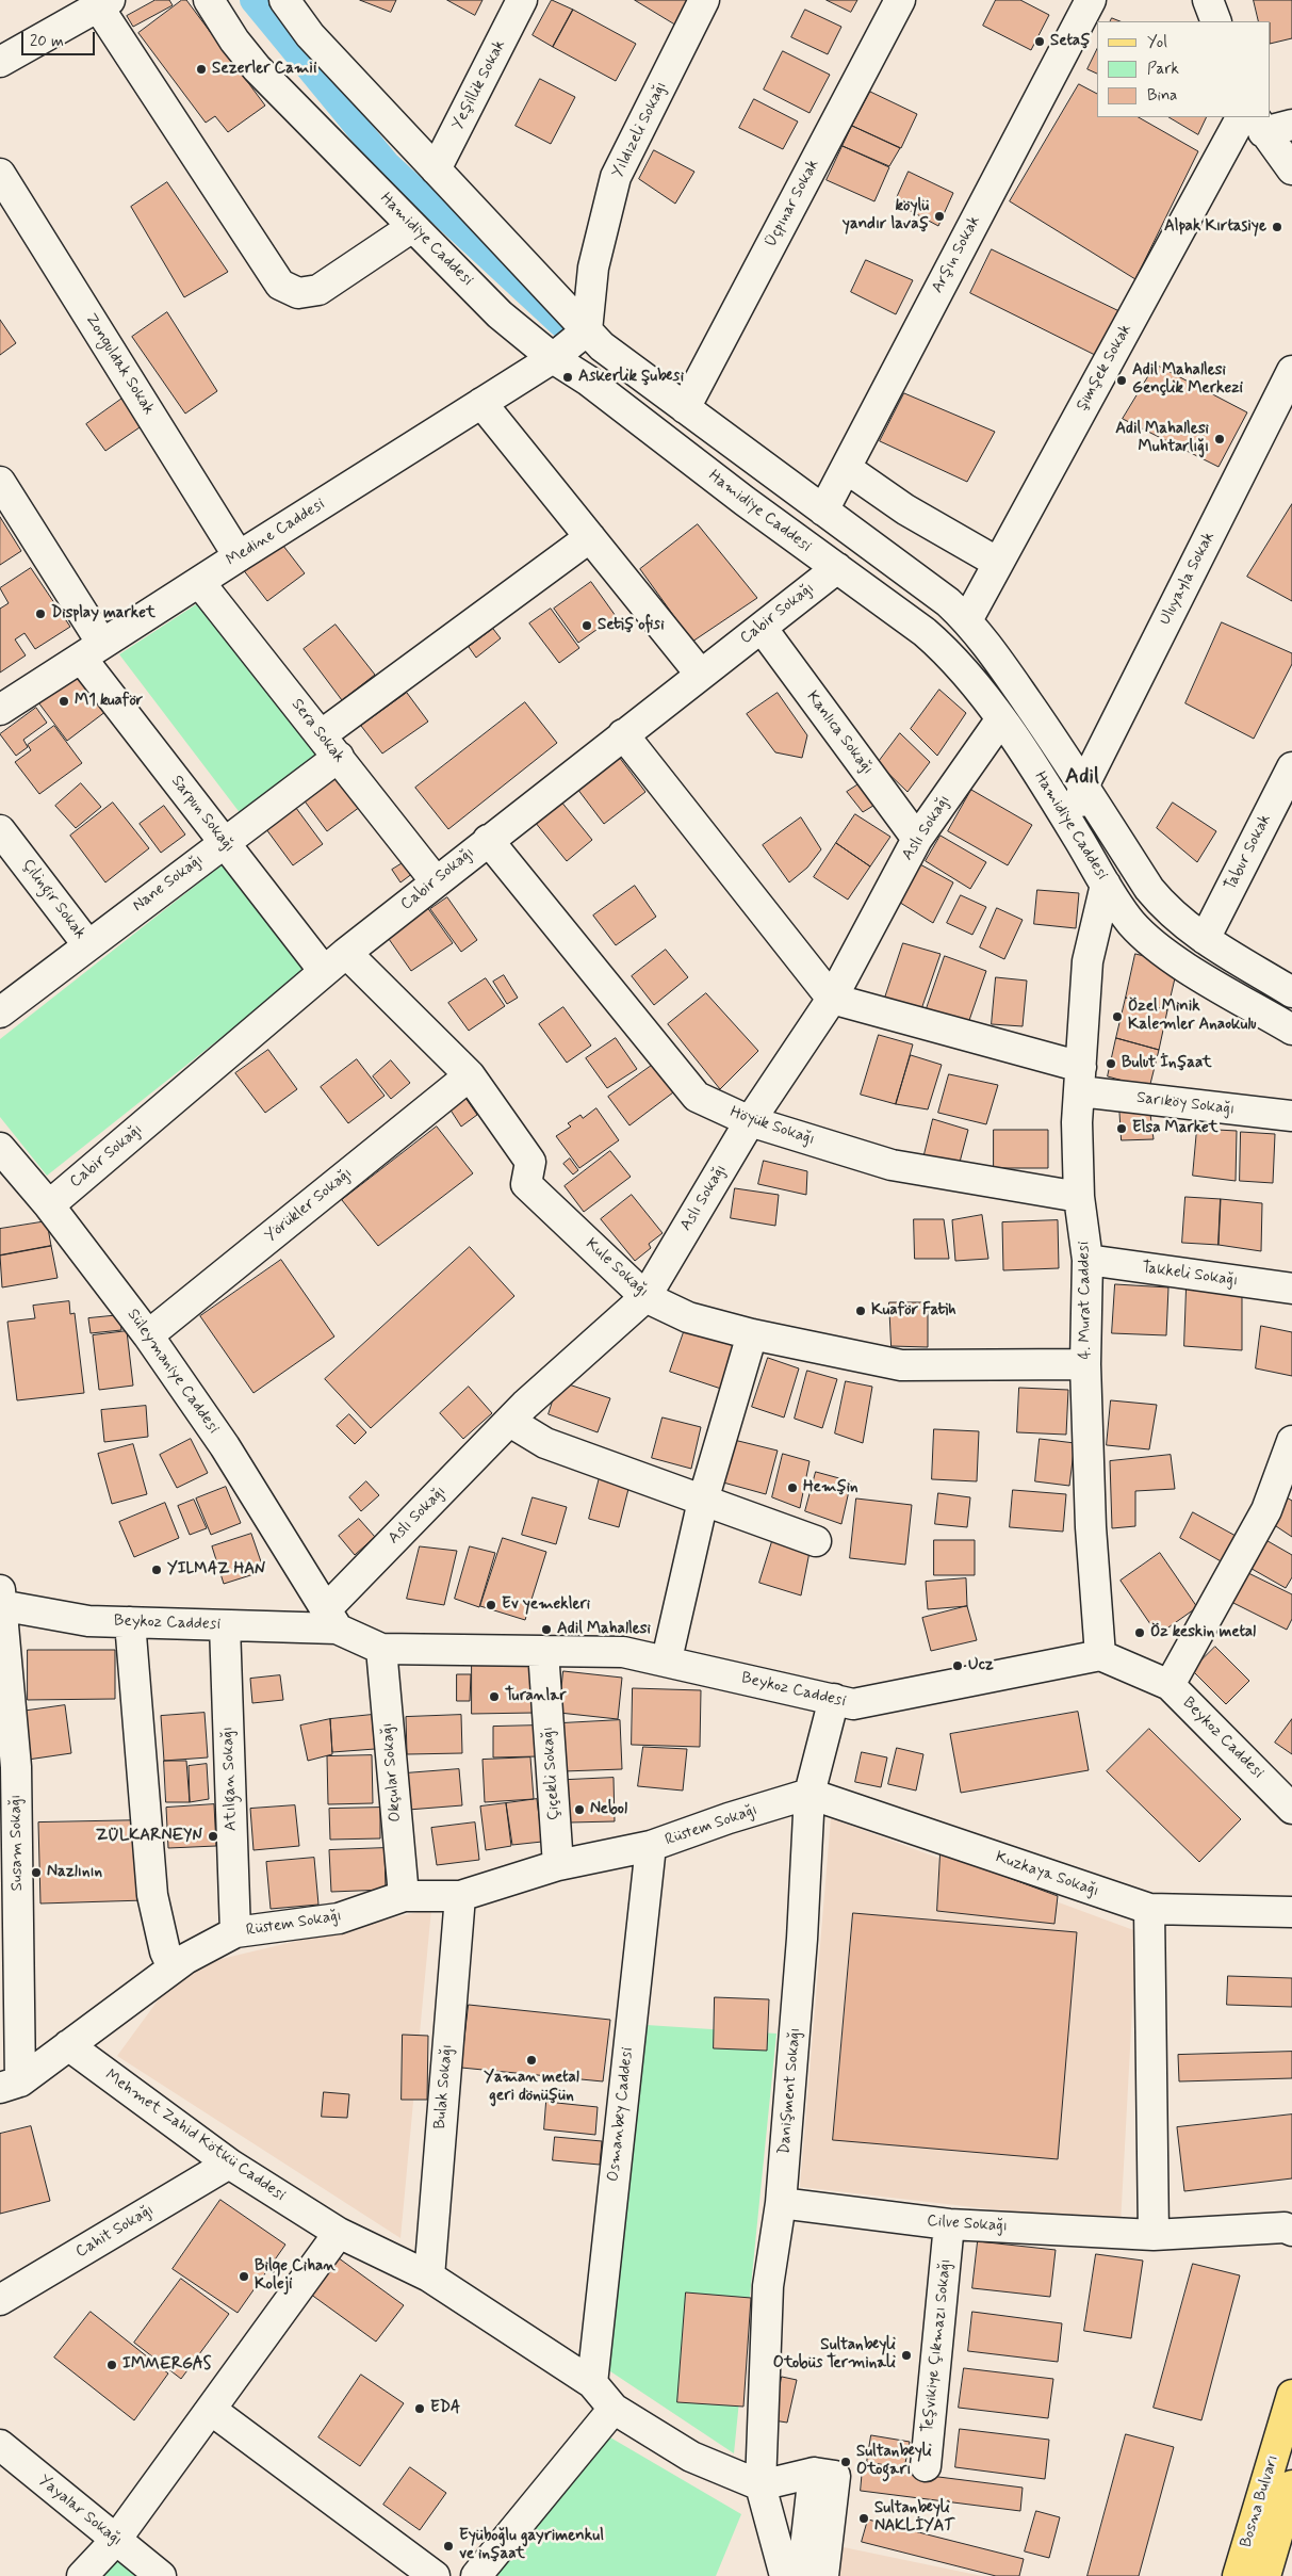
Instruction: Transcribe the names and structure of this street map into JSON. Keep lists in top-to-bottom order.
{
  "streets": {
    "main road": ["Bosna Bulvarı"],
    "street": [
      "Yeşillik Sokak",
      "Yıldızeli Sokağı",
      "Üçpınar Sokak",
      "Hamidiye Caddesi",
      "Arşın Sokak",
      "Zonguldak Sokak",
      "Şimşek Sokak",
      "Medine Caddesi",
      "Uluyayla Sokak",
      "Cabir Sokağı",
      "Sera Sokak",
      "Kanlıca Sokağı",
      "Sarpun Sokağı",
      "Aslı Sokağı",
      "Tabur Sokak",
      "Nane Sokağı",
      "Çilingir Sokak",
      "Sarıköy Sokağı",
      "Höyük Sokağı",
      "Yörükler Sokağı",
      "Kule Sokağı",
      "Takkeli Sokağı",
      "4. Murat Caddesi",
      "Süleymaniye Caddesi",
      "Beykoz Caddesi",
      "Okçular Sokağı",
      "Çiçekli Sokağı",
      "Atılgan Sokağı",
      "Rüstem Sokağı",
      "Susam Sokağı",
      "Kuzkaya Sokağı",
      "Bulak Sokağı",
      "Danişment Sokağı",
      "Osmanbey Caddesi",
      "Mehmet Zahid Kötkü Caddesi",
      "Cilve Sokağı",
      "Cahit Sokağı",
      "Teşvikiye Çıkmazı Sokağı",
      "Yayalar Sokağı"
    ]
  },
  "crossings": [
    ["Yeşillik Sokak", "Hamidiye Caddesi"],
    ["Yıldızeli Sokağı", "Hamidiye Caddesi"],
    ["Yıldızeli Sokağı", "Medine Caddesi"],
    ["Üçpınar Sokak", "Hamidiye Caddesi"],
    ["Hamidiye Caddesi", "Arşın Sokak"],
    ["Hamidiye Caddesi", "Şimşek Sokak"],
    ["Hamidiye Caddesi", "Medine Caddesi"],
    ["Hamidiye Caddesi", "Uluyayla Sokak"],
    ["Hamidiye Caddesi", "Cabir Sokağı"],
    ["Hamidiye Caddesi", "Aslı Sokağı"],
    ["Hamidiye Caddesi", "Tabur Sokak"],
    ["Hamidiye Caddesi", "4. Murat Caddesi"],
    ["Zonguldak Sokak", "Medine Caddesi"],
    ["Medine Caddesi", "Sera Sokak"],
    ["Medine Caddesi", "Sarpun Sokağı"],
    ["Cabir Sokağı", "Sera Sokak"],
    ["Cabir Sokağı", "Kanlıca Sokağı"],
    ["Cabir Sokağı", "Sarpun Sokağı"],
    ["Cabir Sokağı", "Höyük Sokağı"],
    ["Cabir Sokağı", "Kule Sokağı"],
    ["Cabir Sokağı", "Süleymaniye Caddesi"],
    ["Sera Sokak", "Nane Sokağı"],
    ["Kanlıca Sokağı", "Aslı Sokağı"],
    ["Sarpun Sokağı", "Nane Sokağı"],
    ["Aslı Sokağı", "Sarıköy Sokağı"],
    ["Aslı Sokağı", "Höyük Sokağı"],
    ["Aslı Sokağı", "Kule Sokağı"],
    ["Aslı Sokağı", "Süleymaniye Caddesi"],
    ["Aslı Sokağı", "Beykoz Caddesi"],
    ["Nane Sokağı", "Çilingir Sokak"],
    ["Sarıköy Sokağı", "4. Murat Caddesi"],
    ["Höyük Sokağı", "4. Murat Caddesi"],
    ["Yörükler Sokağı", "Kule Sokağı"],
    ["Yörükler Sokağı", "Süleymaniye Caddesi"],
    ["Kule Sokağı", "4. Murat Caddesi"],
    ["Takkeli Sokağı", "4. Murat Caddesi"],
    ["4. Murat Caddesi", "Beykoz Caddesi"],
    ["Süleymaniye Caddesi", "Beykoz Caddesi"],
    ["Beykoz Caddesi", "Okçular Sokağı"],
    ["Beykoz Caddesi", "Çiçekli Sokağı"],
    ["Beykoz Caddesi", "Atılgan Sokağı"],
    ["Beykoz Caddesi", "Susam Sokağı"],
    ["Beykoz Caddesi", "Danişment Sokağı"],
    ["Okçular Sokağı", "Rüstem Sokağı"],
    ["Çiçekli Sokağı", "Rüstem Sokağı"],
    ["Atılgan Sokağı", "Rüstem Sokağı"],
    ["Rüstem Sokağı", "Susam Sokağı"],
    ["Rüstem Sokağı", "Kuzkaya Sokağı"],
    ["Rüstem Sokağı", "Bulak Sokağı"],
    ["Rüstem Sokağı", "Danişment Sokağı"],
    ["Rüstem Sokağı", "Osmanbey Caddesi"],
    ["Rüstem Sokağı", "Mehmet Zahid Kötkü Caddesi"],
    ["Kuzkaya Sokağı", "Danişment Sokağı"],
    ["Bulak Sokağı", "Mehmet Zahid Kötkü Caddesi"],
    ["Danişment Sokağı", "Mehmet Zahid Kötkü Caddesi"],
    ["Danişment Sokağı", "Cilve Sokağı"],
    ["Osmanbey Caddesi", "Mehmet Zahid Kötkü Caddesi"],
    ["Mehmet Zahid Kötkü Caddesi", "Cahit Sokağı"],
    ["Cilve Sokağı", "Teşvikiye Çıkmazı Sokağı"]
  ],
  "districts": ["Adil"],
  "places": [
    "Setaş",
    "Sezerler Camii",
    "köylü yandır lavaş",
    "Alpak Kırtasiye",
    "Askerlik Şubesi",
    "Adil Mahallesi Gençlik Merkezi",
    "Adil Mahallesi Muhtarlığı",
    "Display market",
    "Setiş ofisi",
    "M1 kuaför",
    "Özel Minik Kalemler Anaokulu",
    "Bulut İnşaat",
    "Elsa Market",
    "Kuaför Fatih",
    "Hemşin",
    "YILMAZ HAN",
    "Ev yemekleri",
    "Adil Mahallesi",
    "Öz keskin metal",
    "Ucz",
    "Turanlar",
    "Nebol",
    "ZÜLKARNEYN",
    "Nazlının",
    "Yaman metal geri dönüşün",
    "Bilge Cihan Koleji",
    "Sultanbeyli Otobüs Terminali",
    "IMMERGAS",
    "EDA",
    "Sultanbeyli Otogarı",
    "Sultanbeyli NAKLİYAT",
    "Eyüboğlu gayrimenkul ve inşaat"
  ],
  "legend": ["Yol", "Park", "Bina"],
  "scale_bar": "20 m"
}
